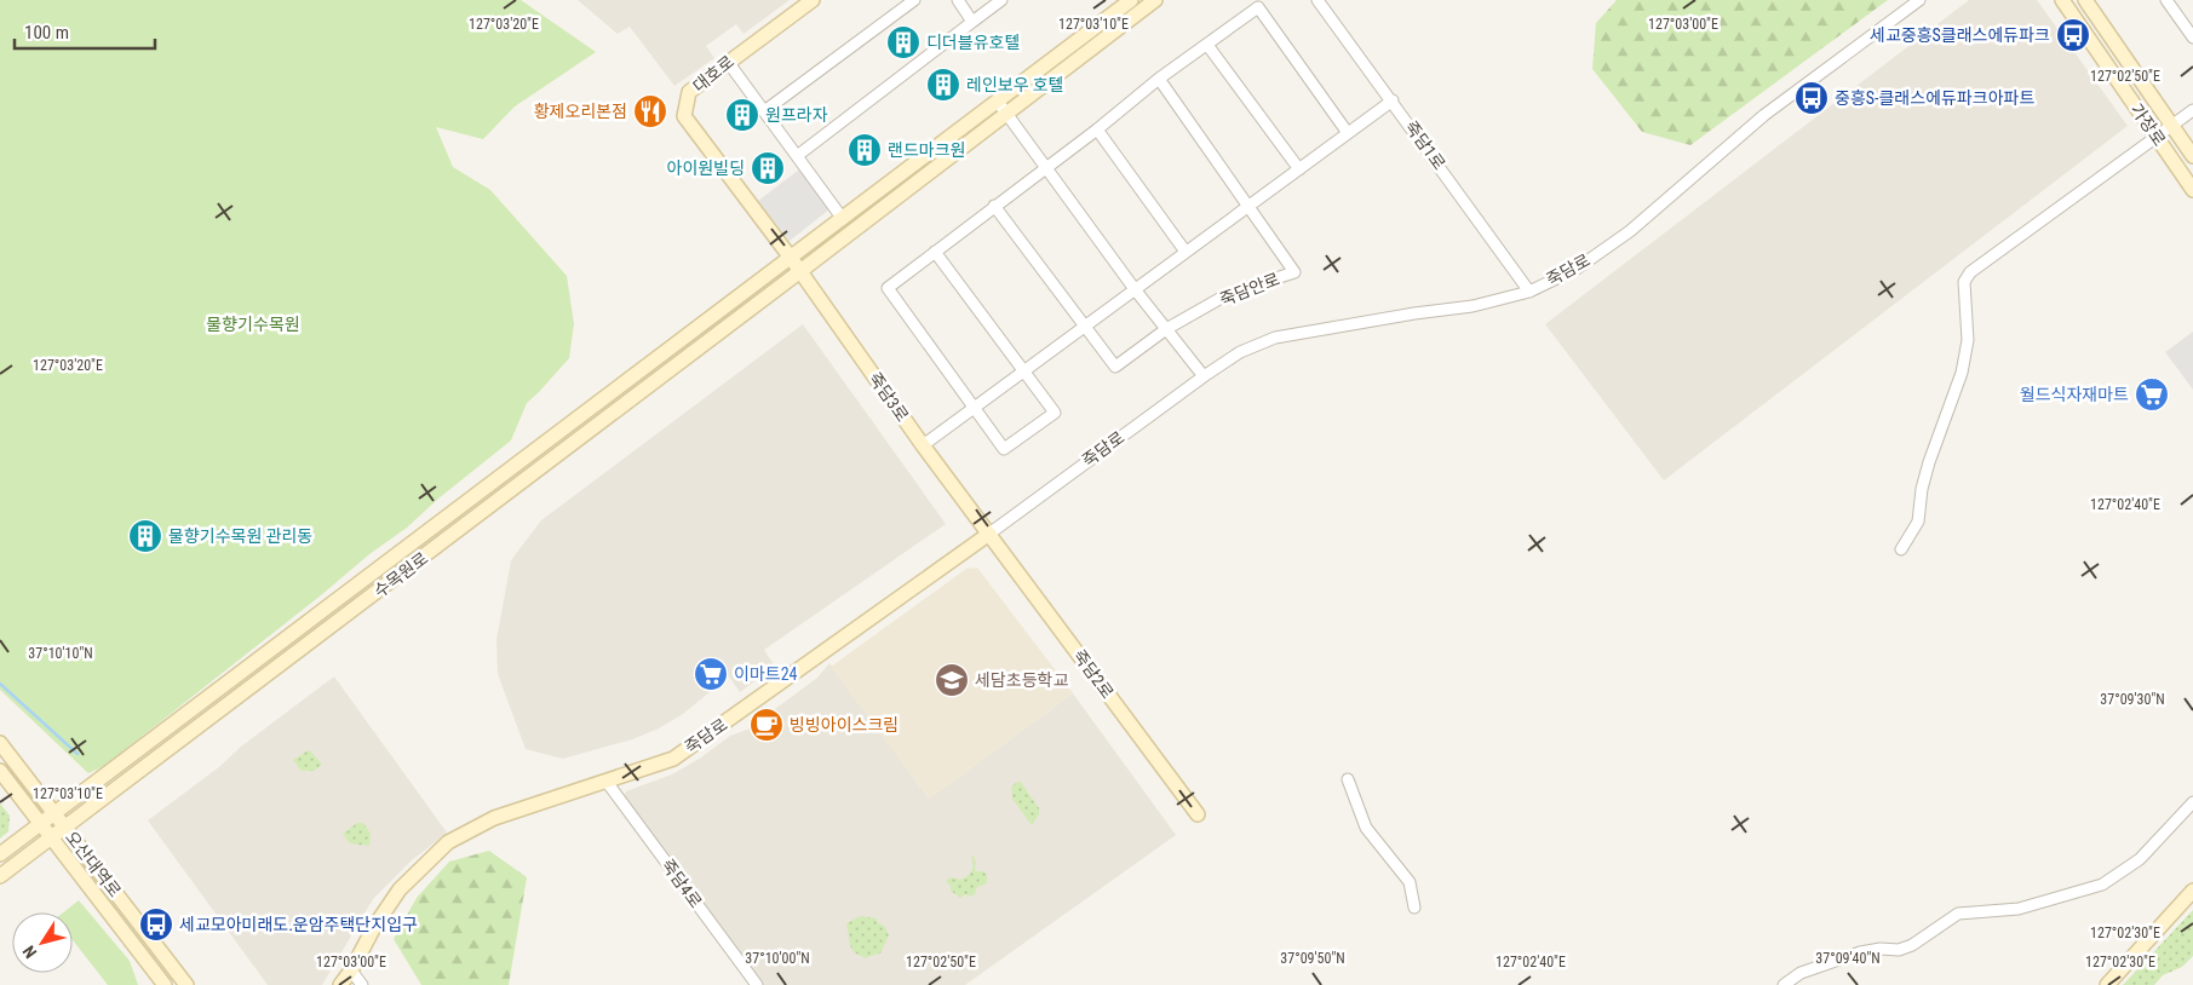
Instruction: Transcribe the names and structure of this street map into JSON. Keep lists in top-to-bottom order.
{
  "streets": {
    "street": [
      "대호로",
      "가장로",
      "죽담1로",
      "죽담로",
      "죽담안로",
      "죽담3로",
      "수목원로",
      "죽담2로",
      "오산대역로",
      "죽담4로"
    ]
  },
  "crossings": [
    ["대호로", "죽담3로"],
    ["대호로", "수목원로"],
    ["죽담1로", "죽담로"],
    ["죽담로", "죽담3로"],
    ["죽담로", "죽담2로"],
    ["죽담로", "죽담4로"],
    ["죽담3로", "수목원로"],
    ["죽담3로", "죽담2로"],
    ["수목원로", "오산대역로"]
  ],
  "parks": ["물향기수목원"],
  "places": {
    "bus stop": ["세교중흥S클래스에듀파크", "중흥S-클래스에듀파크아파트", "세교모아미래도.운암주택단지입구"],
    "building": [
      "디더블유호텔",
      "레인보우 호텔",
      "원프라자",
      "랜드마크원",
      "아이원빌딩",
      "물향기수목원 관리동"
    ],
    "restaurant": ["황제오리본점"],
    "supermarket": ["월드식자재마트", "이마트24"],
    "school or university": ["세담초등학교"],
    "cafe": ["빙빙아이스크림"]
  },
  "scale_bar": "100 m",
  "north": "bottom left",
  "coordinates": [
    "127°03'20\"E",
    "127°03'10\"E",
    "127°03'00\"E",
    "127°02'50\"E",
    "127°02'40\"E",
    "37°10'10\"N",
    "37°09'30\"N",
    "127°02'30\"E",
    "37°10'00\"N",
    "37°09'50\"N",
    "37°09'40\"N"
  ]
}
